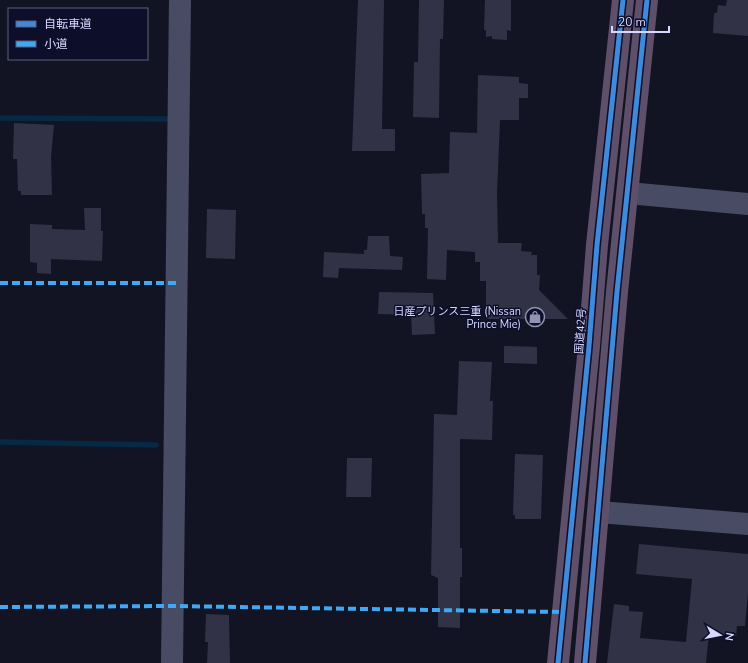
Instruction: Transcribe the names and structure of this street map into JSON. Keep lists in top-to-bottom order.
{
  "streets": {
    "highway": ["国道42号"]
  },
  "places": {
    "shop": ["日産プリンス三重 (Nissan Prince Mie)"]
  },
  "legend": ["自転車道", "小道"],
  "scale_bar": "20 m",
  "north": "right"
}
